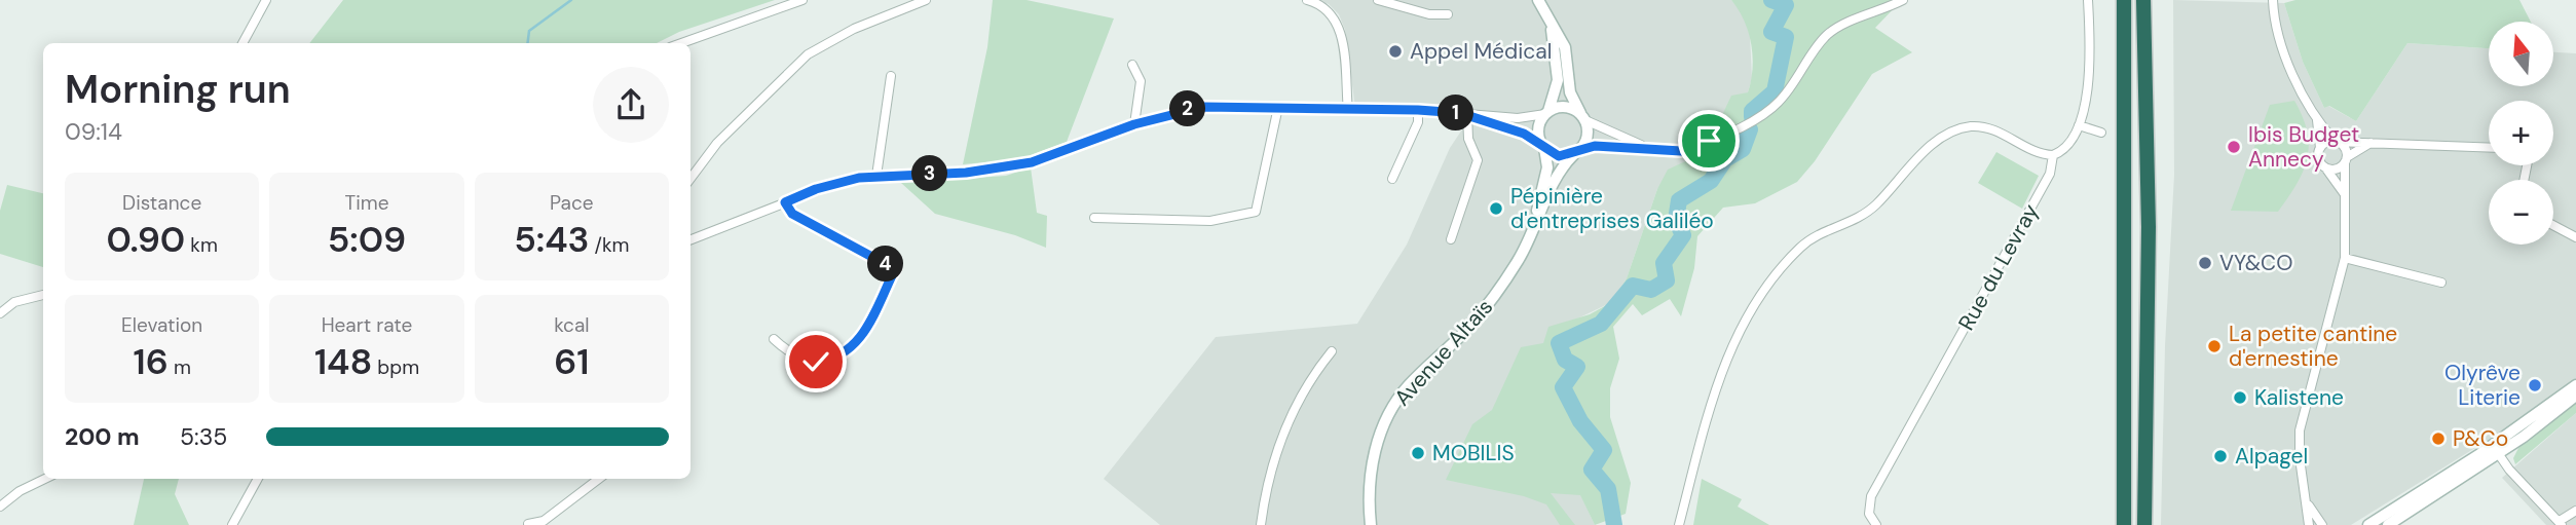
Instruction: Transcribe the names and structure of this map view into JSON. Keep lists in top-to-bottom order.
{
  "streets": {
    "street": ["Rue du Levray", "Avenue Altaïs"]
  },
  "places": [
    "Appel Médical",
    "Ibis Budget Annecy",
    "Pépinière d'entreprises Galiléo",
    "VY&CO",
    "La petite cantine d'ernestine",
    "Olyrêve Literie",
    "Kalistene",
    "P&Co",
    "MOBILIS",
    "Alpagel"
  ],
  "north": "top",
  "page": {
    "map_buttons": ["+", "−"],
    "heading": ["Morning run", "09:14"],
    "pins": [
      "2",
      "1",
      "3",
      "4"
    ],
    "stats": [
      ["Distance", "0.90 km"],
      ["Time", "5:09"],
      ["Pace", "5:43 /km"],
      ["Elevation", "16 m"],
      ["Heart rate", "148 bpm"],
      ["kcal", "61"]
    ],
    "list": [
      {
        "name": "200 m",
        "note": "5:35"
      }
    ]
  }
}
